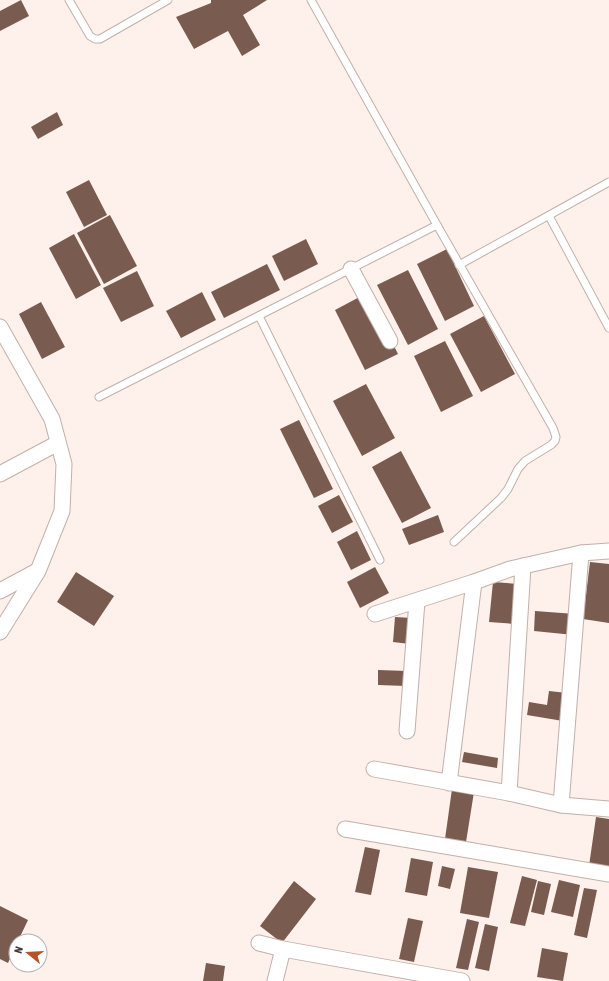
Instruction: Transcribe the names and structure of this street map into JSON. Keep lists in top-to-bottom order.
{
  "north": "left"
}
